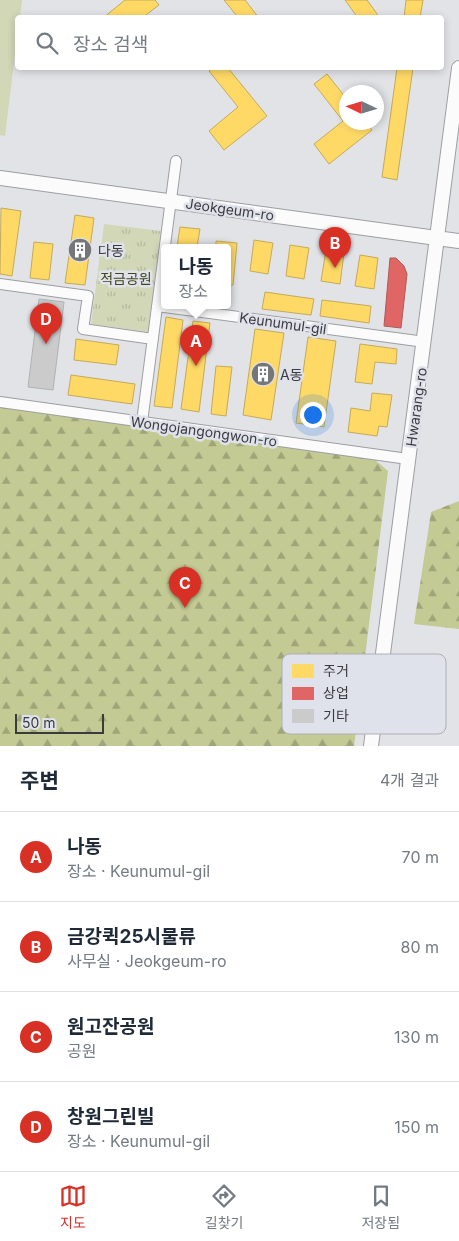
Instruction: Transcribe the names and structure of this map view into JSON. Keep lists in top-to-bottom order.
{
  "streets": {
    "street": [
      "Jeokgeum-ro",
      "Keunumul-gil",
      "Hwarang-ro",
      "Wongojangongwon-ro"
    ]
  },
  "crossings": [
    ["Jeokgeum-ro", "Hwarang-ro"],
    ["Keunumul-gil", "Hwarang-ro"],
    ["Hwarang-ro", "Wongojangongwon-ro"]
  ],
  "parks": ["적금공원"],
  "places": {
    "building": ["다동", "A동"]
  },
  "legend": ["주거", "상업", "기타"],
  "scale_bar": "50 m",
  "north": "left",
  "page": {
    "search": "장소 검색",
    "pins": [
      "B",
      "D",
      "A",
      "C"
    ],
    "popup": ["나동", "장소"],
    "scale": "50 m",
    "heading": ["주변", "4개 결과"],
    "list": [
      {
        "mark": "A",
        "name": "나동",
        "note": "장소 · Keunumul-gil",
        "value": "70 m"
      },
      {
        "mark": "B",
        "name": "금강퀵25시물류",
        "note": "사무실 · Jeokgeum-ro",
        "value": "80 m"
      },
      {
        "mark": "C",
        "name": "원고잔공원",
        "note": "공원",
        "value": "130 m"
      },
      {
        "mark": "D",
        "name": "창원그린빌",
        "note": "장소 · Keunumul-gil",
        "value": "150 m"
      }
    ],
    "nav": ["지도", "길찾기", "저장됨"]
  }
}
